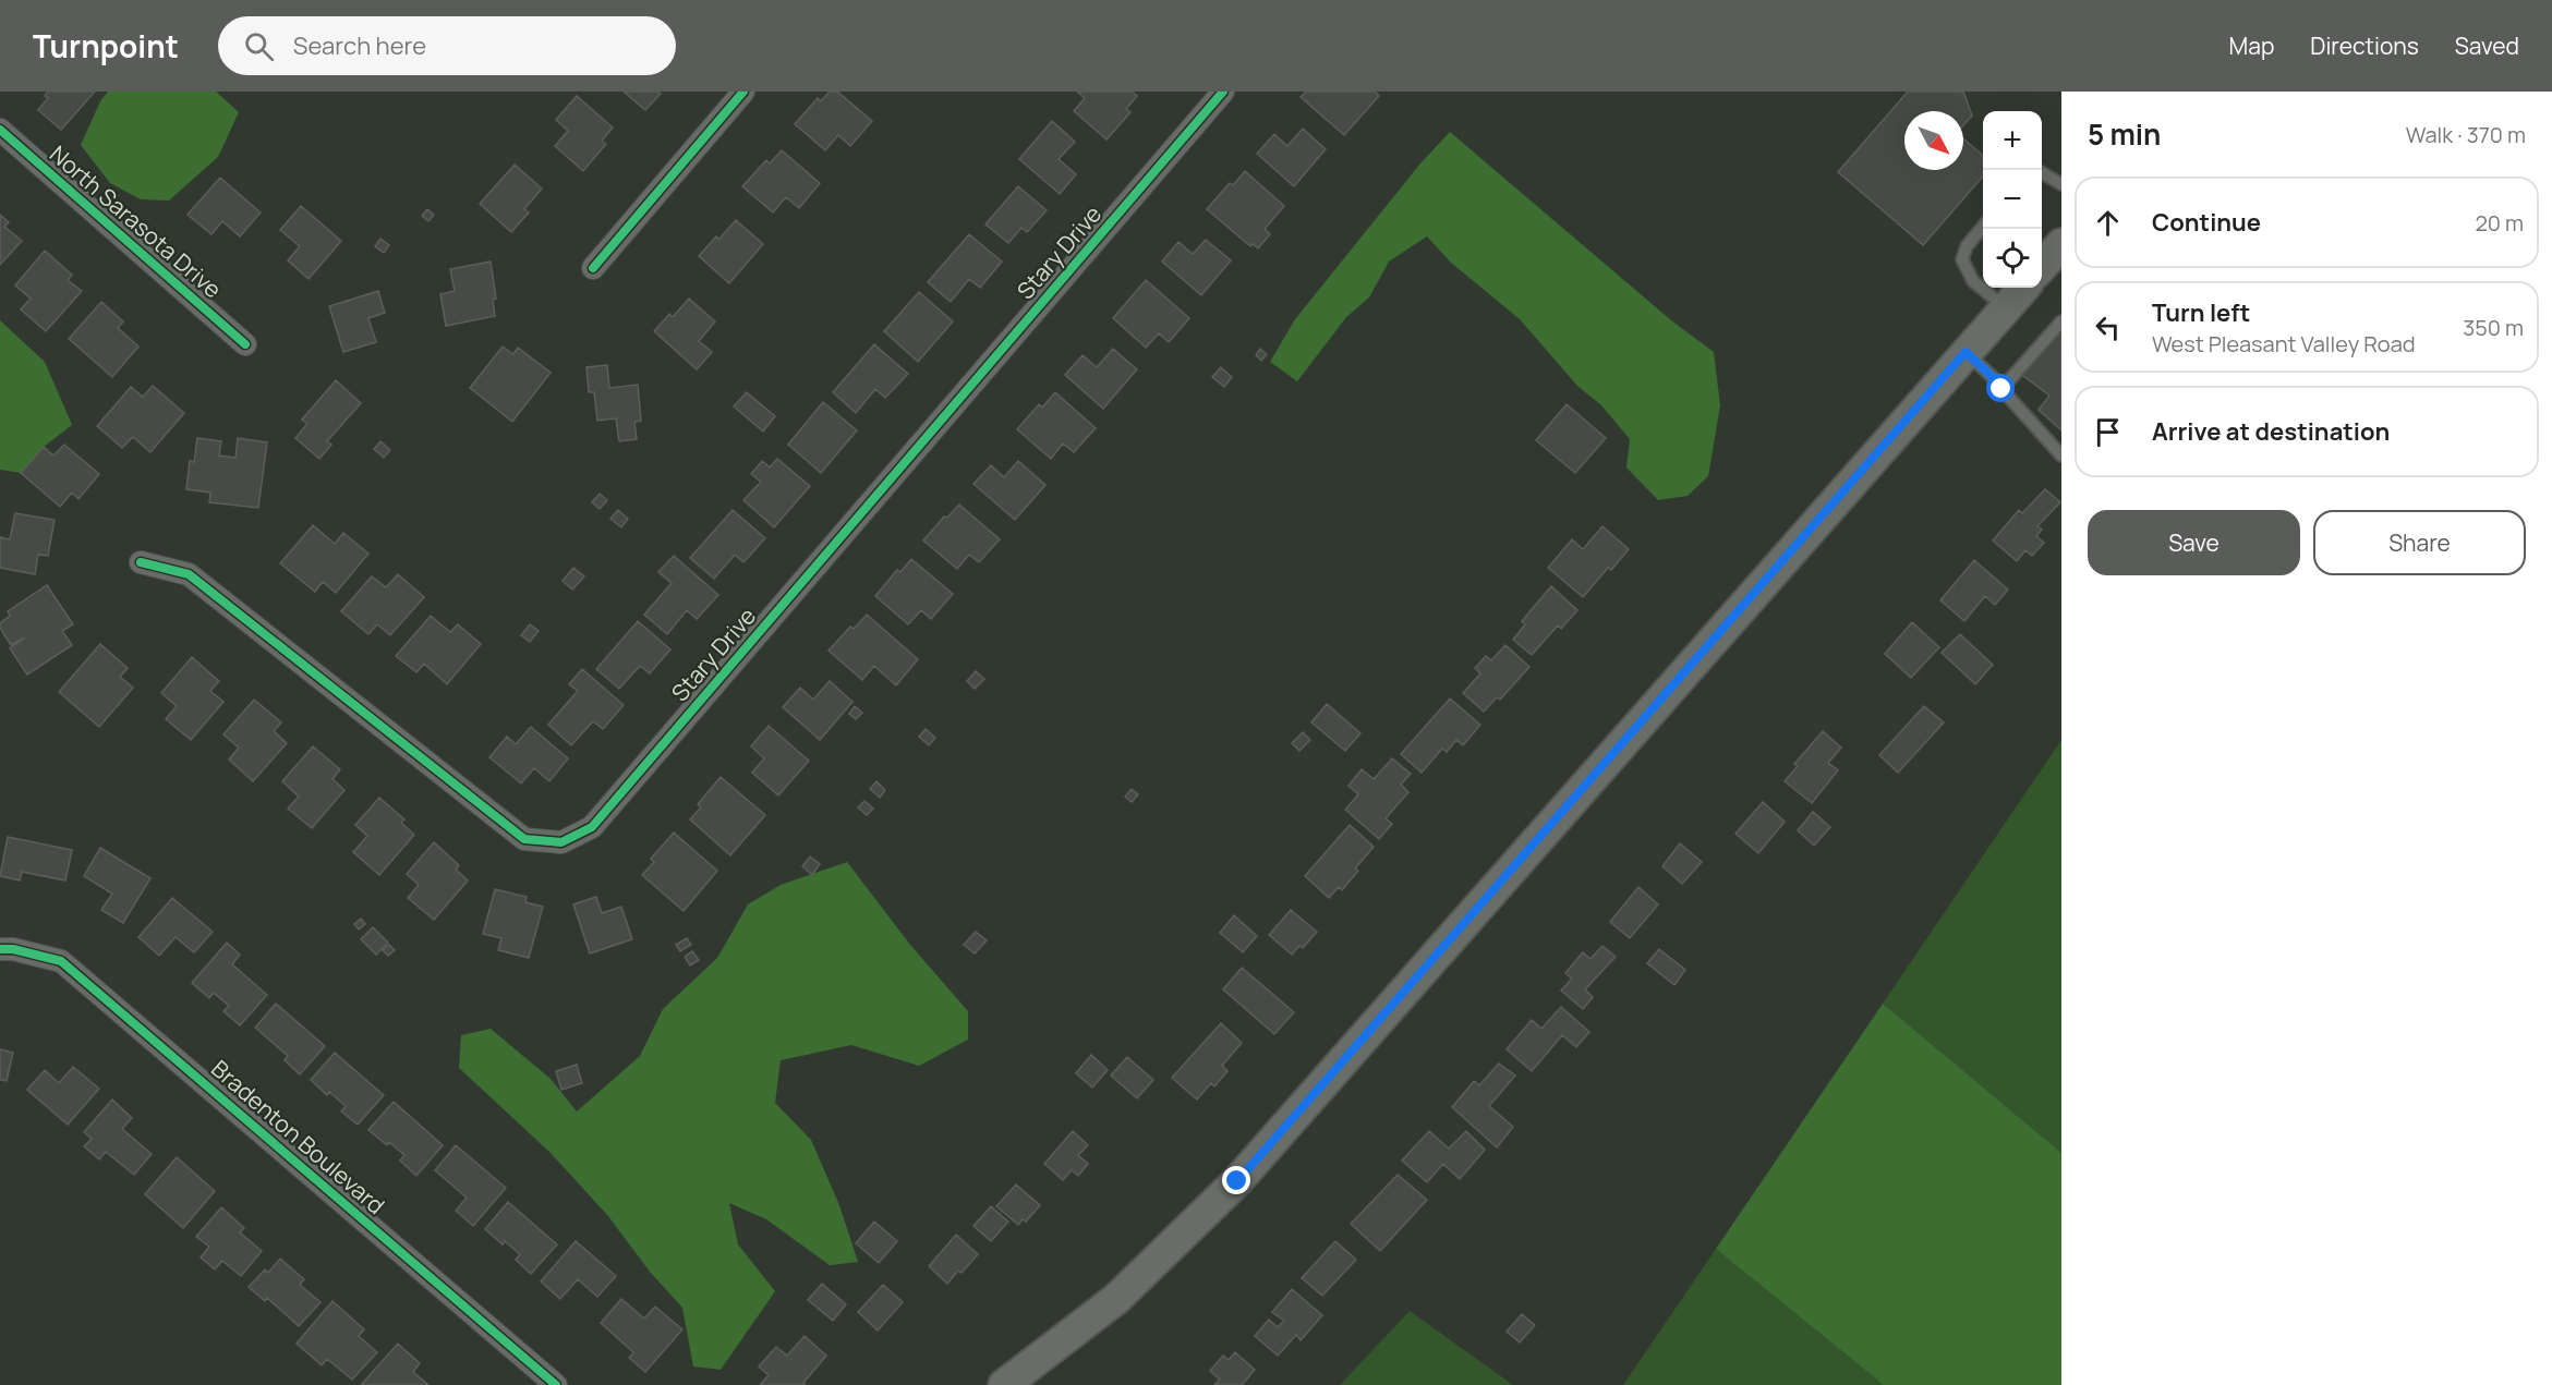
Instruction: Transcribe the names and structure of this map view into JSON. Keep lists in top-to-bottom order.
{
  "streets": {
    "street": ["North Sarasota Drive", "Stary Drive", "Bradenton Boulevard"]
  },
  "north": "bottom right",
  "page": {
    "header": "Turnpoint",
    "search": "Search here",
    "nav": ["Map", "Directions", "Saved"],
    "heading": ["5 min", "Walk · 370 m"],
    "map_buttons": ["+", "−"],
    "list": [
      ["Continue", "20 m"],
      ["Turn left", "West Pleasant Valley Road", "350 m"],
      "Arrive at destination"
    ],
    "buttons": ["Save", "Share"]
  }
}
